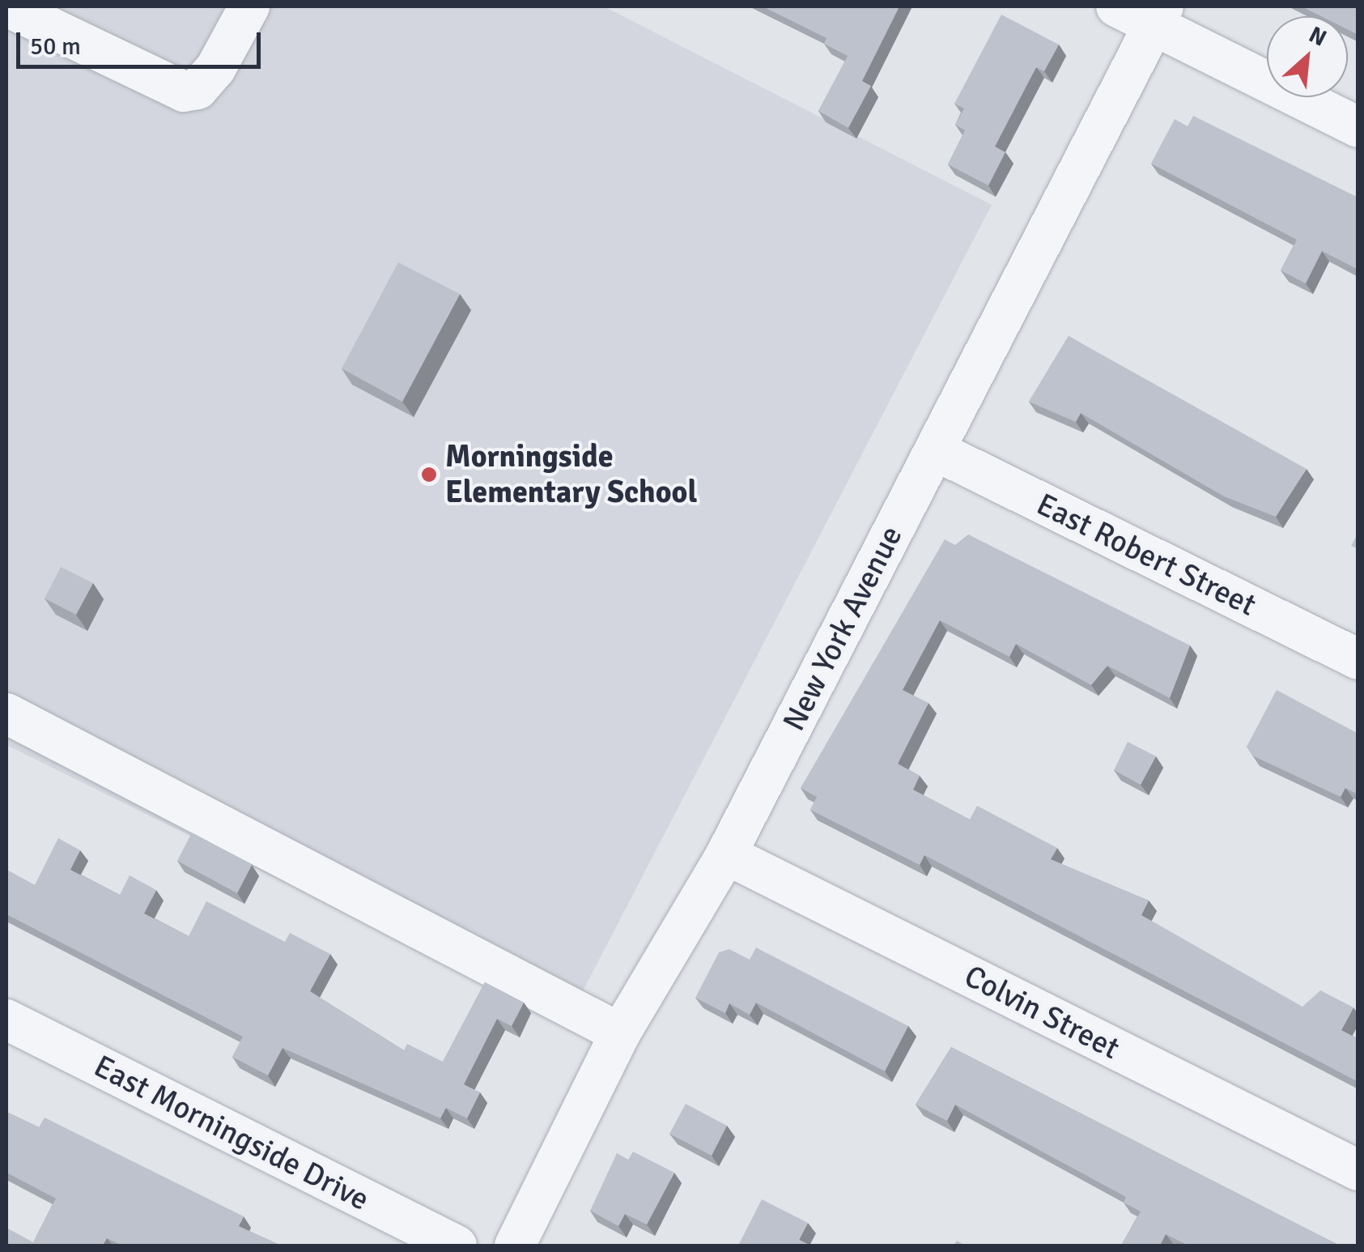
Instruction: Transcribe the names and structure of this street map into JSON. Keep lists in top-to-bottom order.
{
  "streets": {
    "street": [
      "East Robert Street",
      "New York Avenue",
      "Colvin Street",
      "East Morningside Drive"
    ]
  },
  "crossings": [
    ["East Robert Street", "New York Avenue"],
    ["New York Avenue", "Colvin Street"]
  ],
  "places": ["Morningside Elementary School"],
  "scale_bar": "50 m",
  "north": "top right"
}
